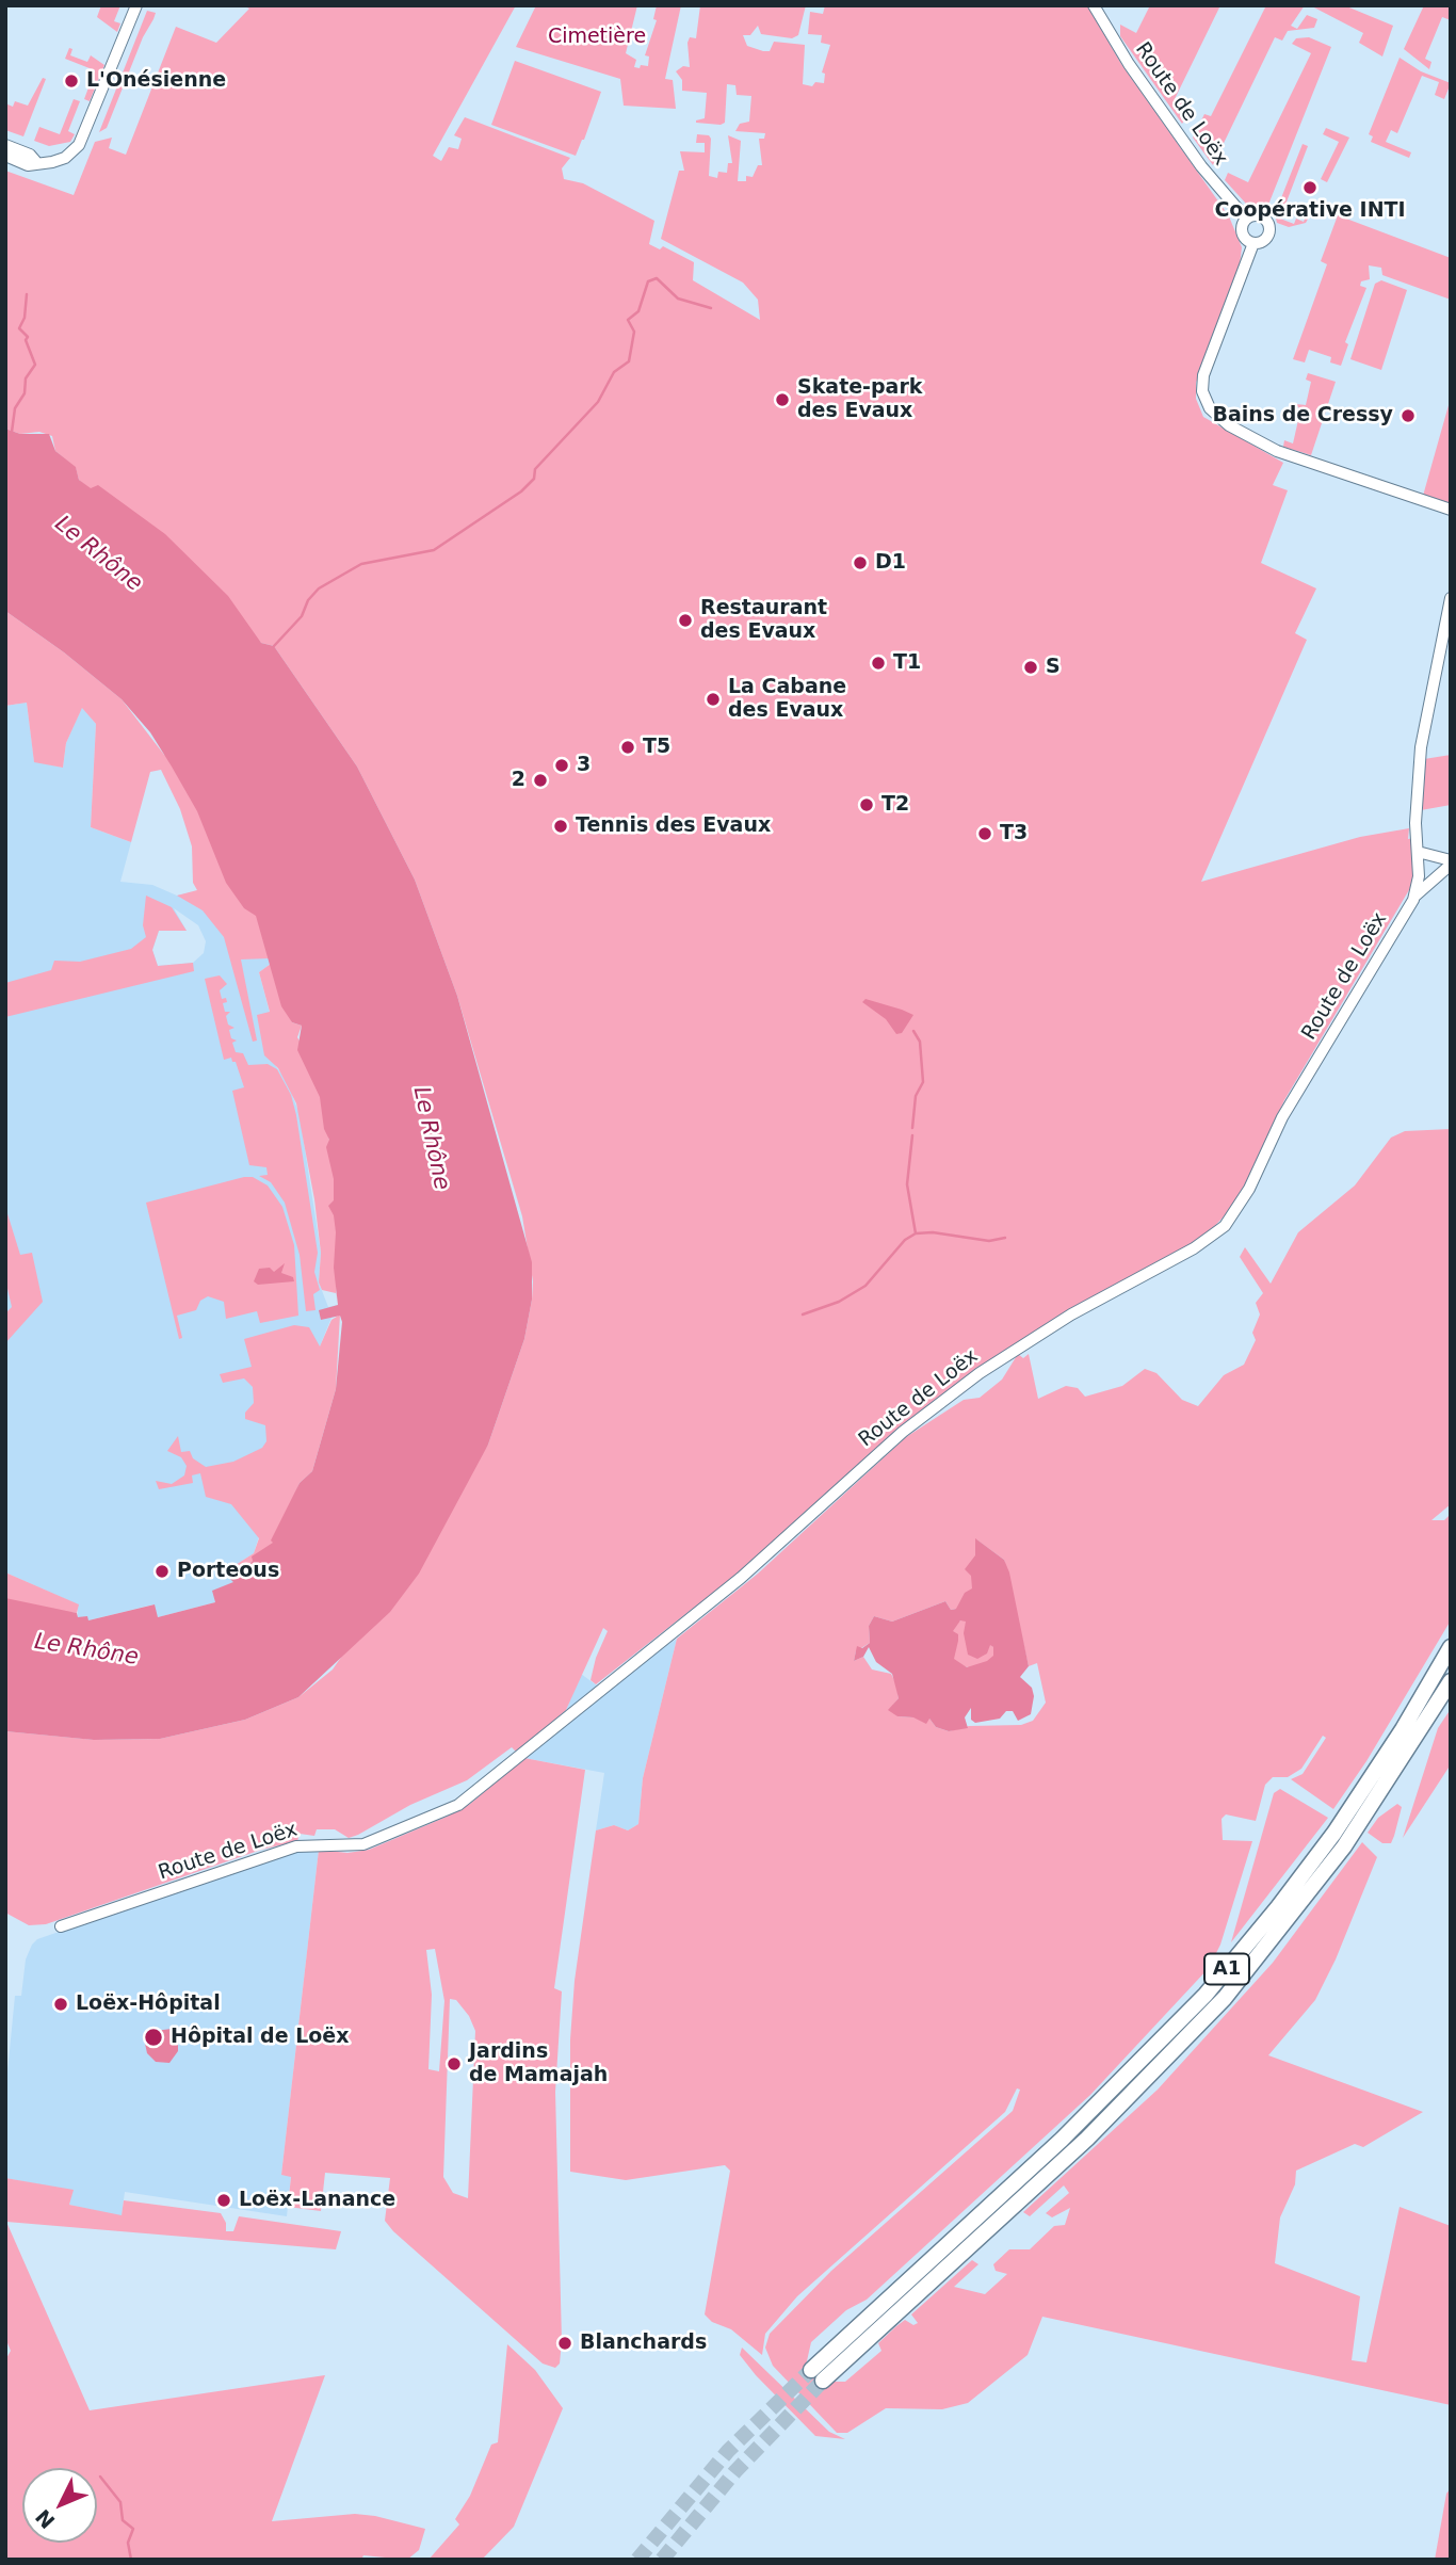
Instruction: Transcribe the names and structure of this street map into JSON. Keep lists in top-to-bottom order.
{
  "streets": {
    "highway": ["A1"],
    "street": ["Route de Loëx"]
  },
  "water": ["Le Rhône"],
  "parks": ["Cimetière"],
  "places": [
    "L'Onésienne",
    "Coopérative INTI",
    "Skate-park des Evaux",
    "Bains de Cressy",
    "D1",
    "Restaurant des Evaux",
    "T1",
    "S",
    "La Cabane des Evaux",
    "T5",
    "3",
    "2",
    "T2",
    "Tennis des Evaux",
    "T3",
    "Porteous",
    "Loëx-Hôpital",
    "Hôpital de Loëx",
    "Jardins de Mamajah",
    "Loëx-Lanance",
    "Blanchards"
  ],
  "north": "bottom left"
}
